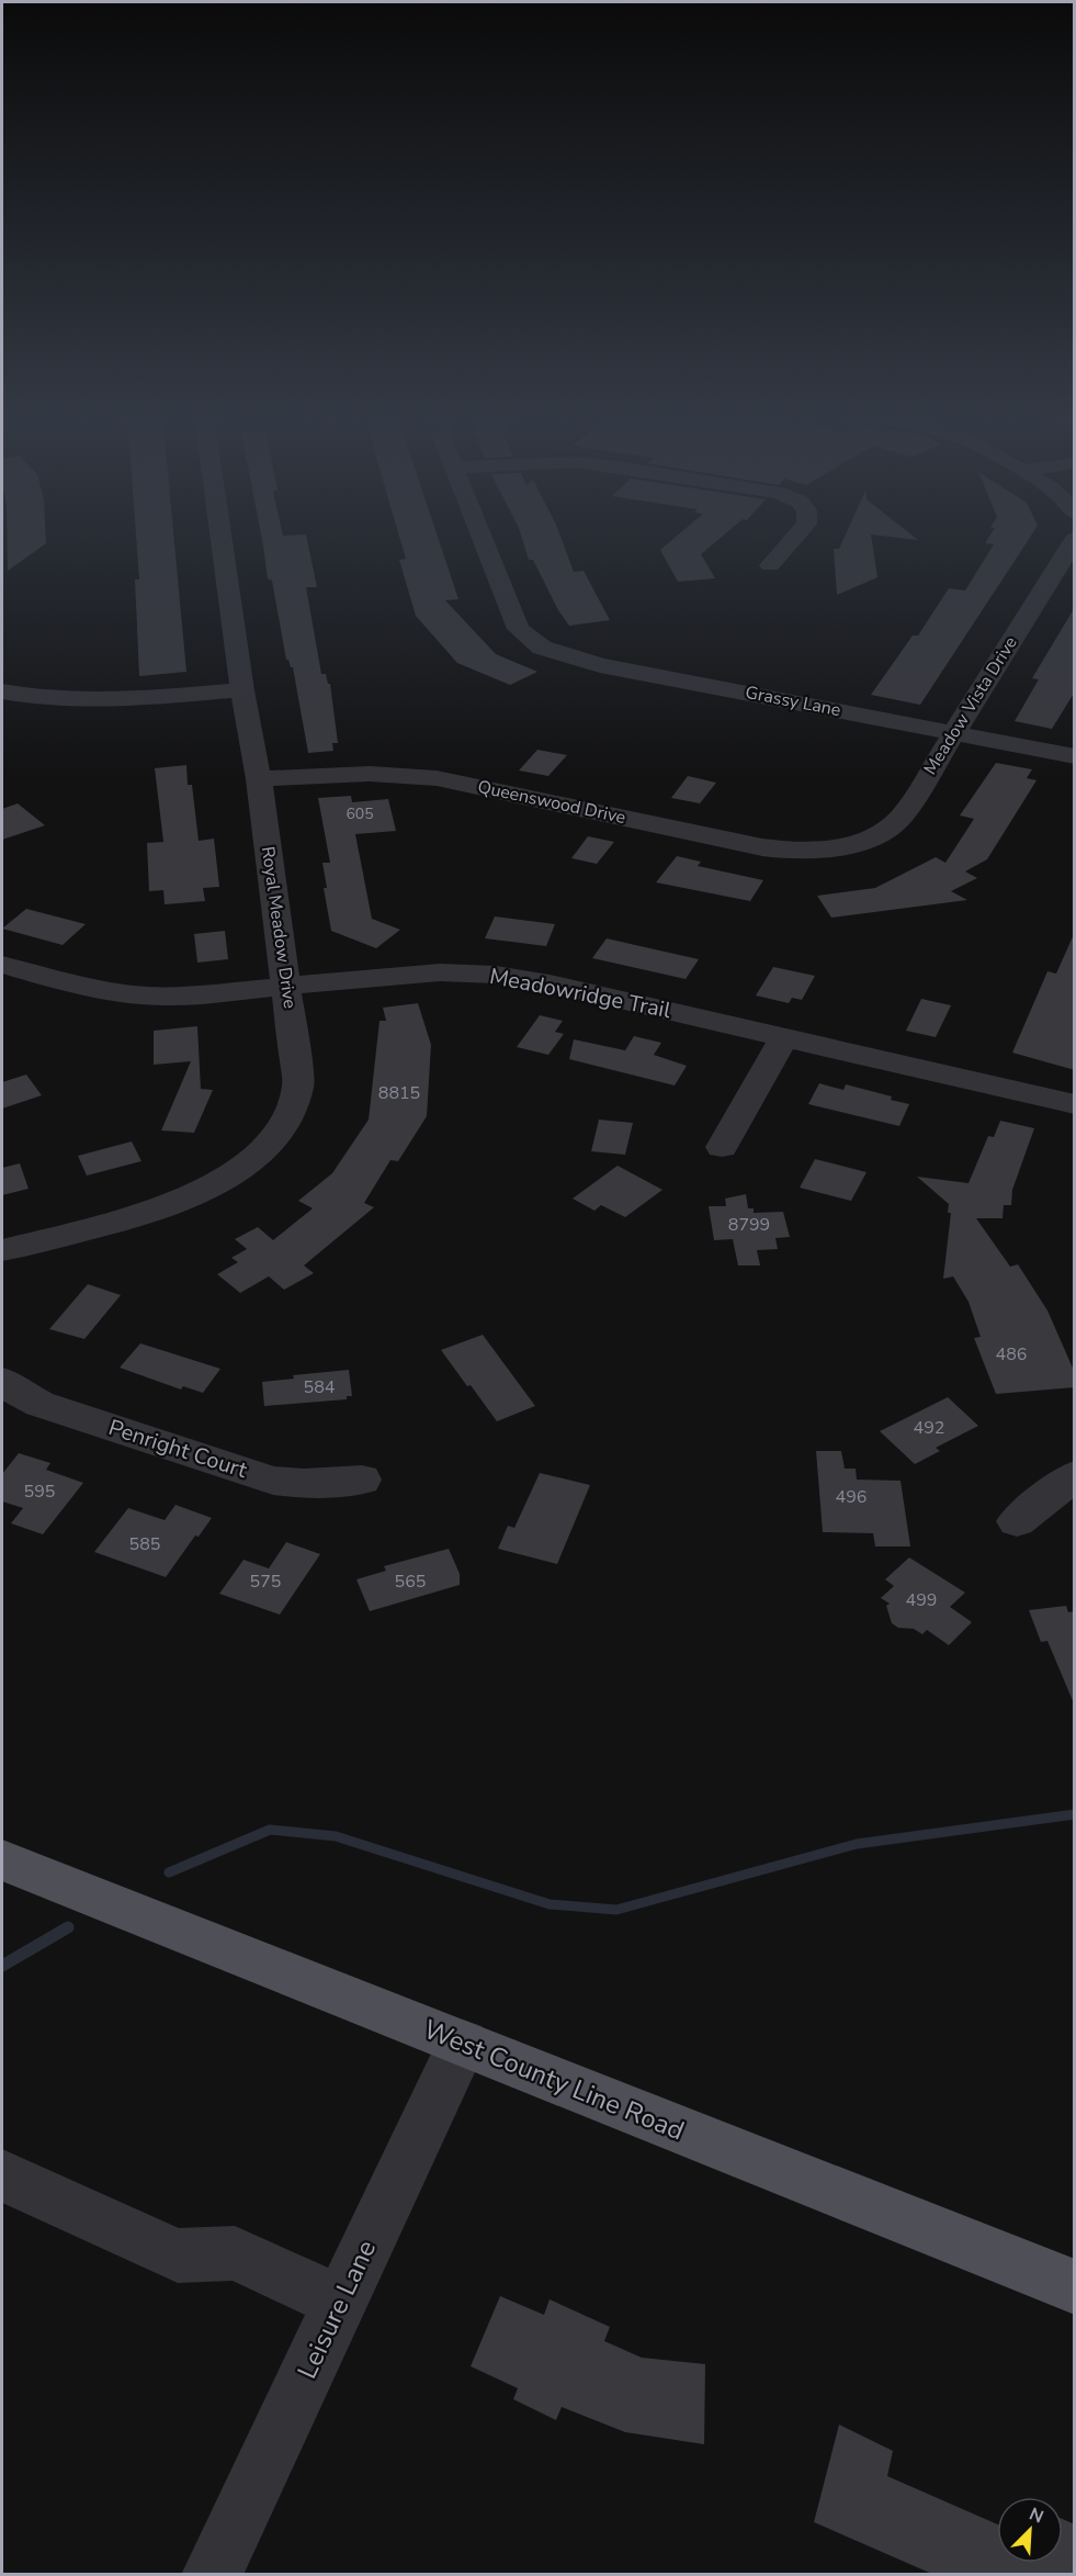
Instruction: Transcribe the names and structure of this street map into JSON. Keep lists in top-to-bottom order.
{
  "streets": {
    "main road": ["West County Line Road"],
    "street": [
      "Grassy Lane",
      "Meadow Vista Drive",
      "Queenswood Drive",
      "Royal Meadow Drive",
      "Meadowridge Trail",
      "Penright Court",
      "Leisure Lane"
    ]
  },
  "crossings": [
    ["Grassy Lane", "Meadow Vista Drive"],
    ["Meadow Vista Drive", "Queenswood Drive"],
    ["Queenswood Drive", "Royal Meadow Drive"],
    ["Royal Meadow Drive", "Meadowridge Trail"],
    ["West County Line Road", "Leisure Lane"]
  ],
  "house_numbers": [
    "605",
    "8815",
    "8799",
    "486",
    "584",
    "492",
    "595",
    "496",
    "585",
    "575",
    "565",
    "499"
  ],
  "north": "top right"
}
